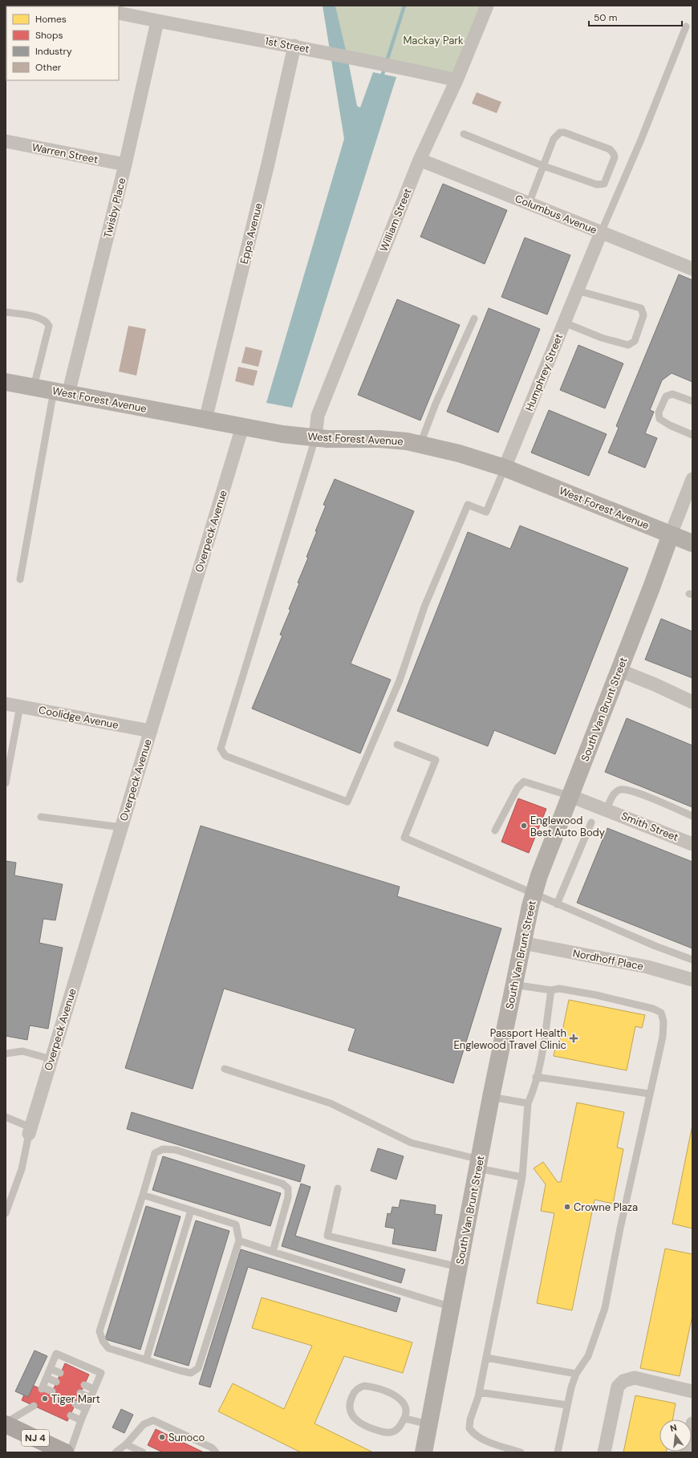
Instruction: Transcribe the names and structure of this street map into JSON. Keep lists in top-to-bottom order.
{
  "streets": {
    "highway": ["NJ 4"],
    "street": [
      "1st Street",
      "Warren Street",
      "Twisby Place",
      "Columbus Avenue",
      "William Street",
      "Epps Avenue",
      "Humphrey Street",
      "West Forest Avenue",
      "Overpeck Avenue",
      "South Van Brunt Street",
      "Coolidge Avenue",
      "Smith Street",
      "Nordhoff Place"
    ]
  },
  "crossings": [
    ["1st Street", "Twisby Place"],
    ["1st Street", "William Street"],
    ["1st Street", "Epps Avenue"],
    ["Warren Street", "Twisby Place"],
    ["Twisby Place", "West Forest Avenue"],
    ["Columbus Avenue", "William Street"],
    ["Columbus Avenue", "Humphrey Street"],
    ["William Street", "Humphrey Street"],
    ["William Street", "West Forest Avenue"],
    ["Epps Avenue", "West Forest Avenue"],
    ["Humphrey Street", "West Forest Avenue"],
    ["West Forest Avenue", "Overpeck Avenue"],
    ["West Forest Avenue", "South Van Brunt Street"],
    ["Overpeck Avenue", "Coolidge Avenue"],
    ["South Van Brunt Street", "Smith Street"],
    ["South Van Brunt Street", "Nordhoff Place"]
  ],
  "parks": ["Mackay Park"],
  "places": {
    "other": [
      "Englewood Best Auto Body",
      "Crowne Plaza",
      "Tiger Mart",
      "Sunoco"
    ],
    "health": ["Passport Health Englewood Travel Clinic"]
  },
  "legend": [
    "Homes",
    "Shops",
    "Industry",
    "Other"
  ],
  "scale_bar": "50 m",
  "north": "top"
}
